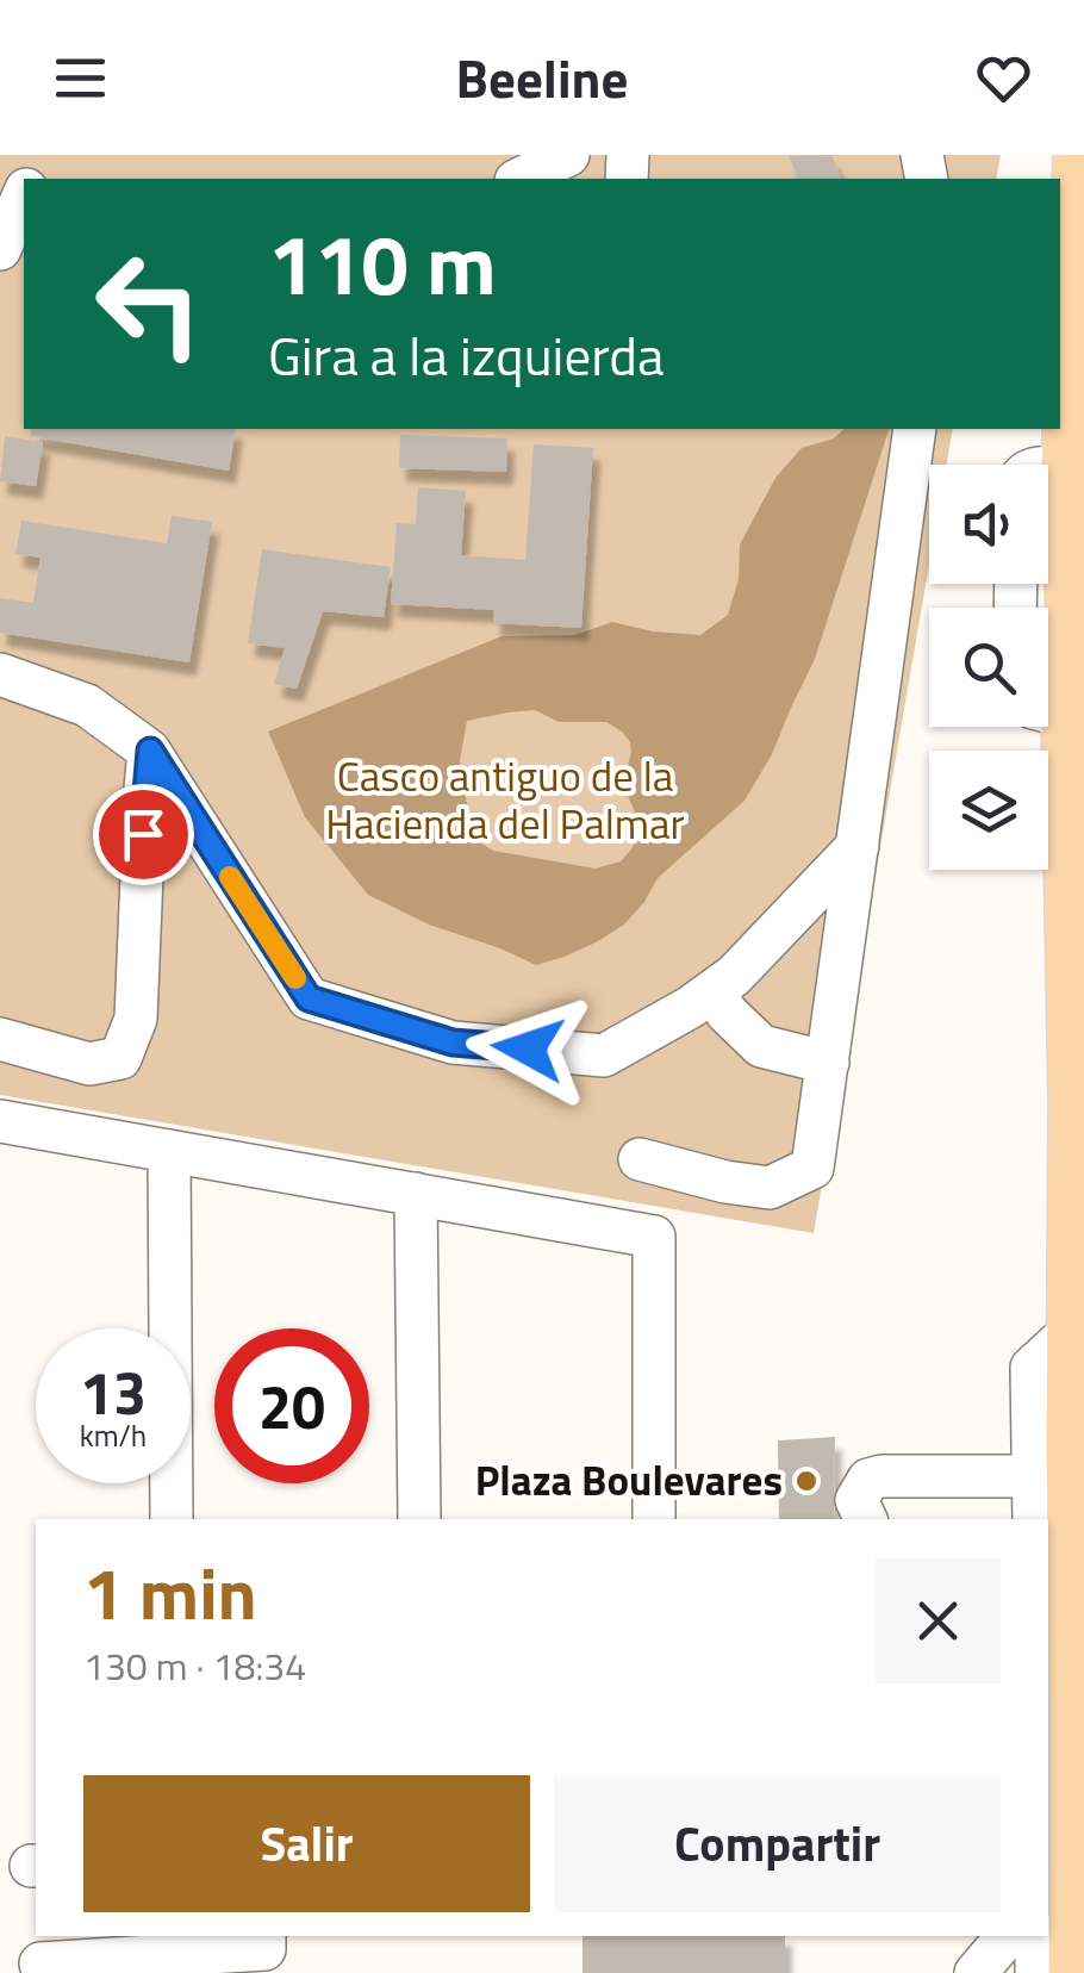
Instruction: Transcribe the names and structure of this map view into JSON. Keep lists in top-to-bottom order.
{
  "parks": ["Casco antiguo de la Hacienda del Palmar"],
  "places": ["Plaza Boulevares"],
  "page": {
    "header": "Beeline",
    "turn": ["110 m", "Gira a la izquierda"],
    "speed": "13 km/h",
    "limit": "20",
    "heading": ["1 min", "130 m · 18:34"],
    "buttons": ["Salir", "Compartir"]
  }
}
